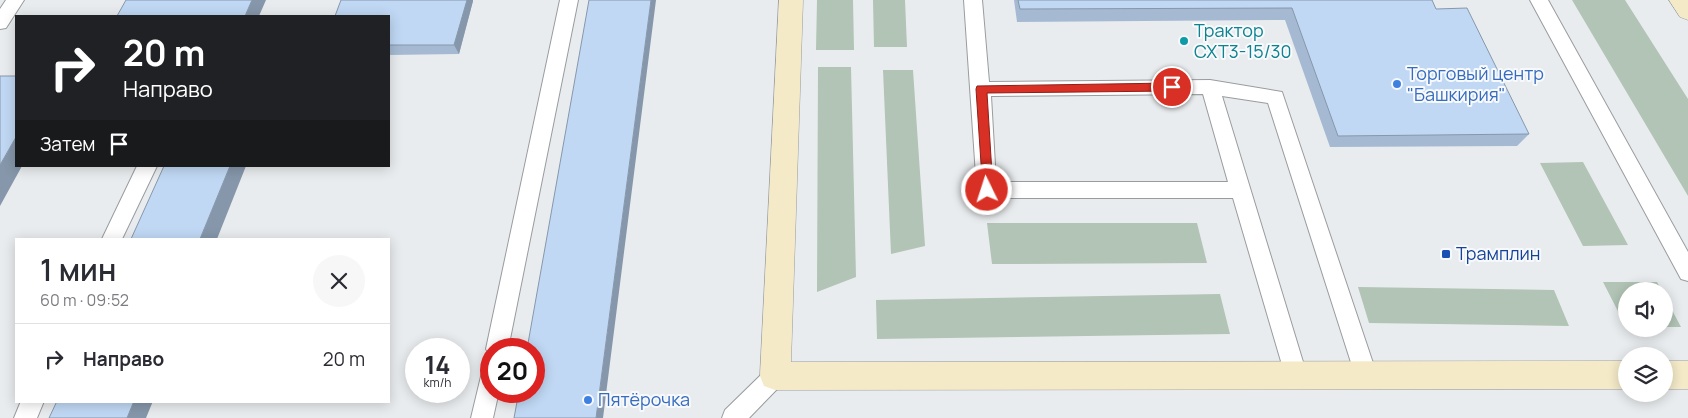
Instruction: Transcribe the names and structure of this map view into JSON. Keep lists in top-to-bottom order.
{
  "places": {
    "other": ["Трактор СХТ3-15/30", "Торговый центр \"Башкирия\"", "Пятёрочка"],
    "transit": ["Трамплин"]
  },
  "page": {
    "turn": ["20 m", "Направо"],
    "then": "Затем",
    "heading": ["1 мин", "60 m · 09:52"],
    "list": [
      {
        "name": "Направо",
        "value": "20 m"
      }
    ],
    "speed": "14 km/h",
    "limit": "20"
  }
}
